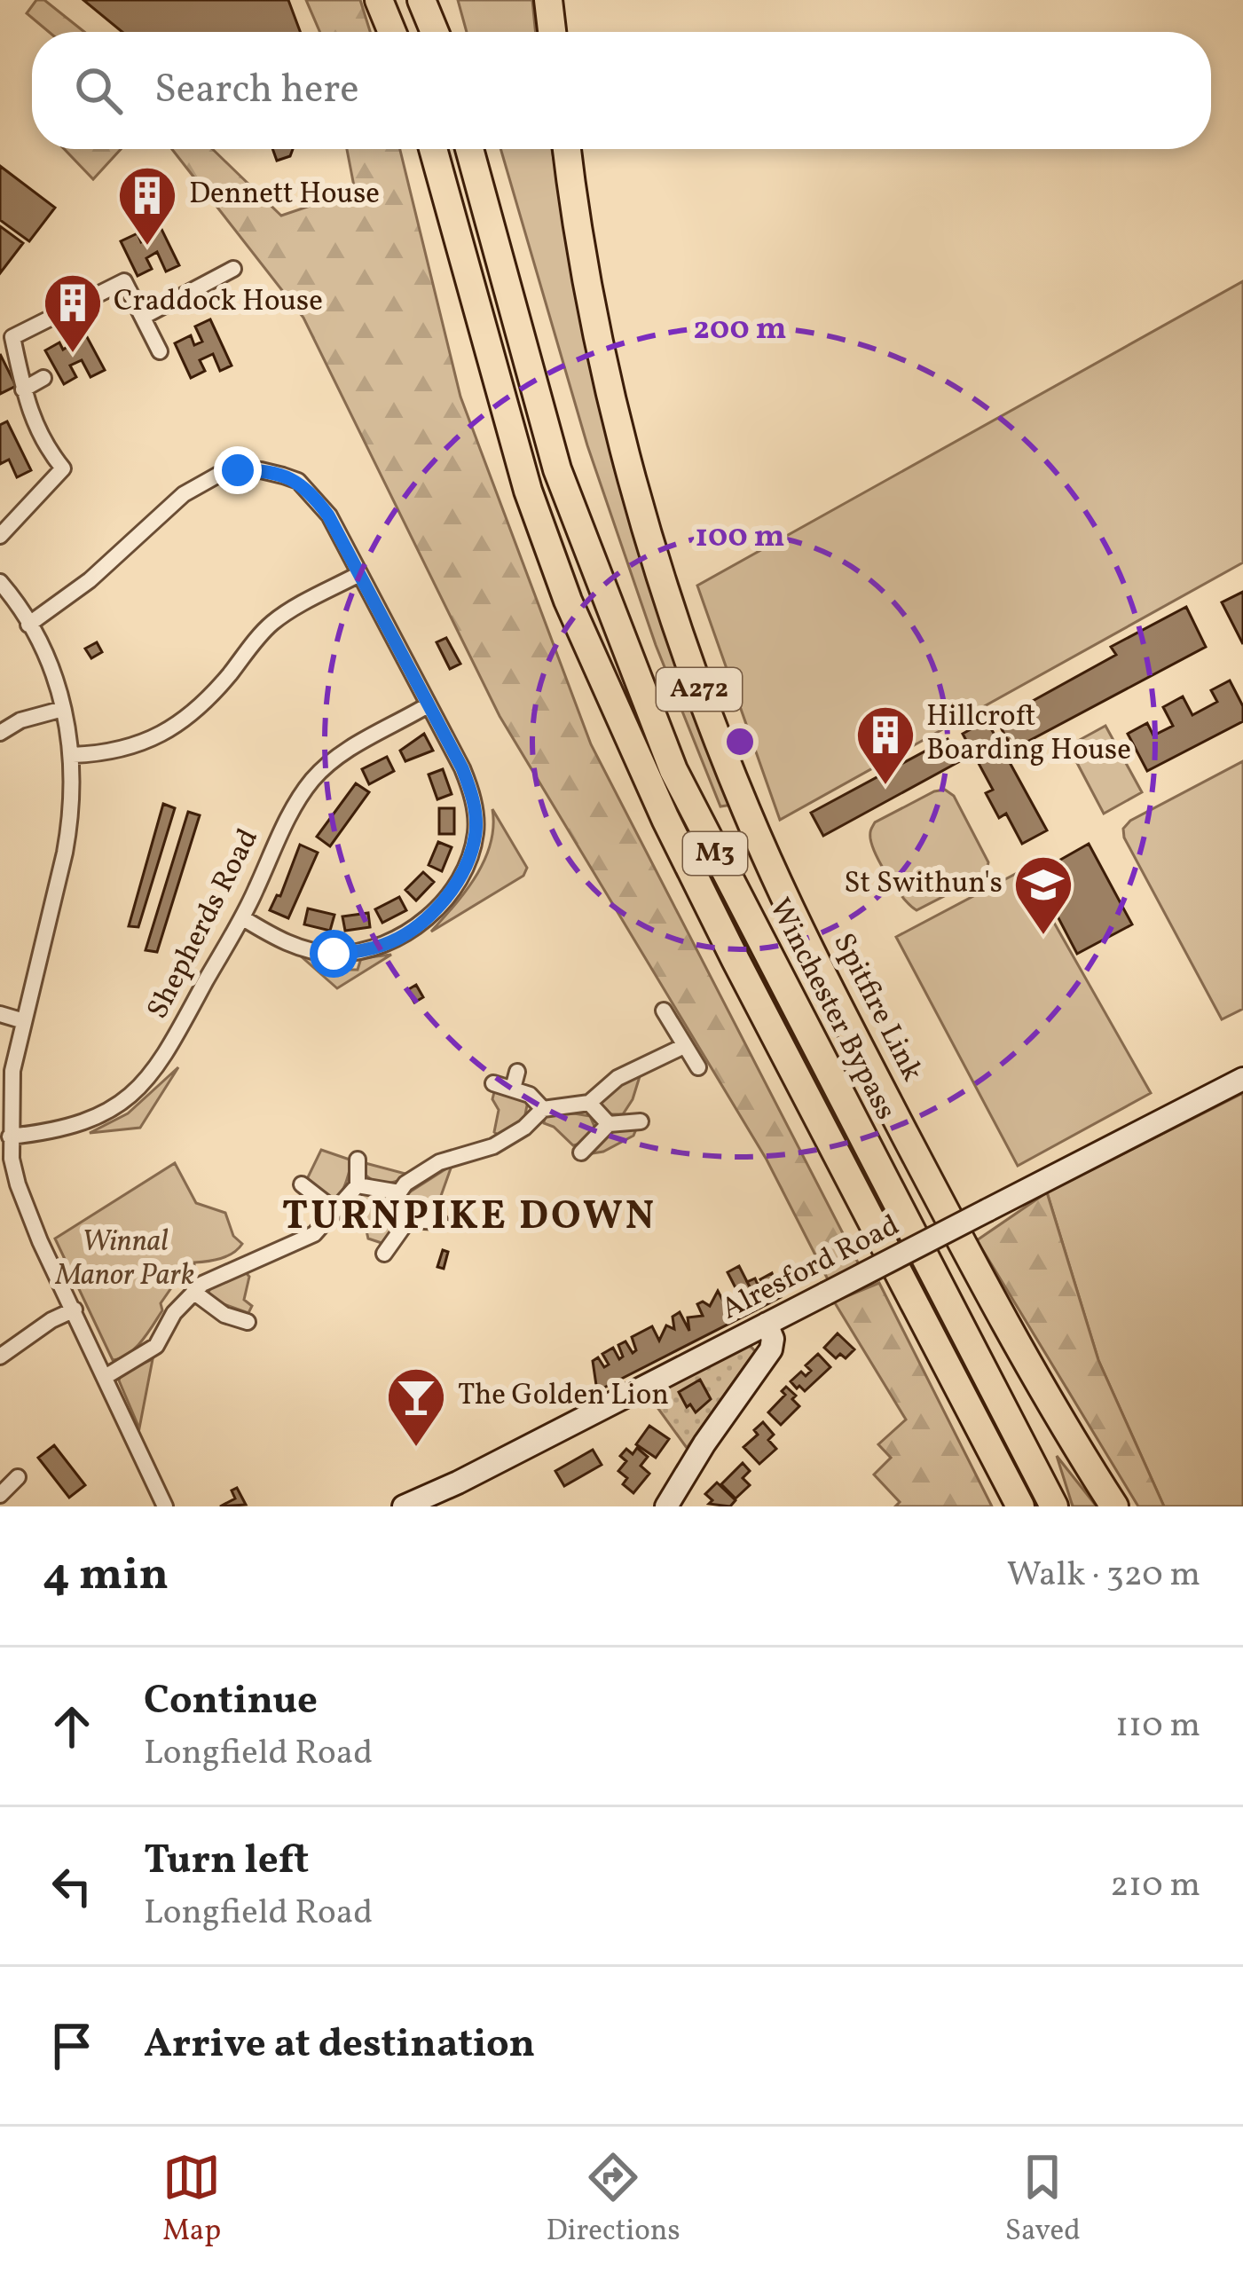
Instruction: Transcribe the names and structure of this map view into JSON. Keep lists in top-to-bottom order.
{
  "streets": {
    "highway": [
      "A272",
      "M3",
      "Spitfire Link",
      "Winchester Bypass"
    ],
    "main road": ["Alresford Road"],
    "street": ["Shepherds Road"]
  },
  "districts": ["TURNPIKE DOWN"],
  "parks": ["Winnal Manor Park"],
  "places": {
    "building": ["Dennett House", "Craddock House", "Hillcroft Boarding House"],
    "school or university": ["St Swithun's"],
    "bar": ["The Golden Lion"]
  },
  "page": {
    "search": "Search here",
    "heading": ["4 min", "Walk · 320 m"],
    "list": [
      ["Continue", "Longfield Road", "110 m"],
      ["Turn left", "Longfield Road", "210 m"],
      "Arrive at destination"
    ],
    "nav": ["Map", "Directions", "Saved"]
  },
  "rings": ["200 m", "100 m"]
}
